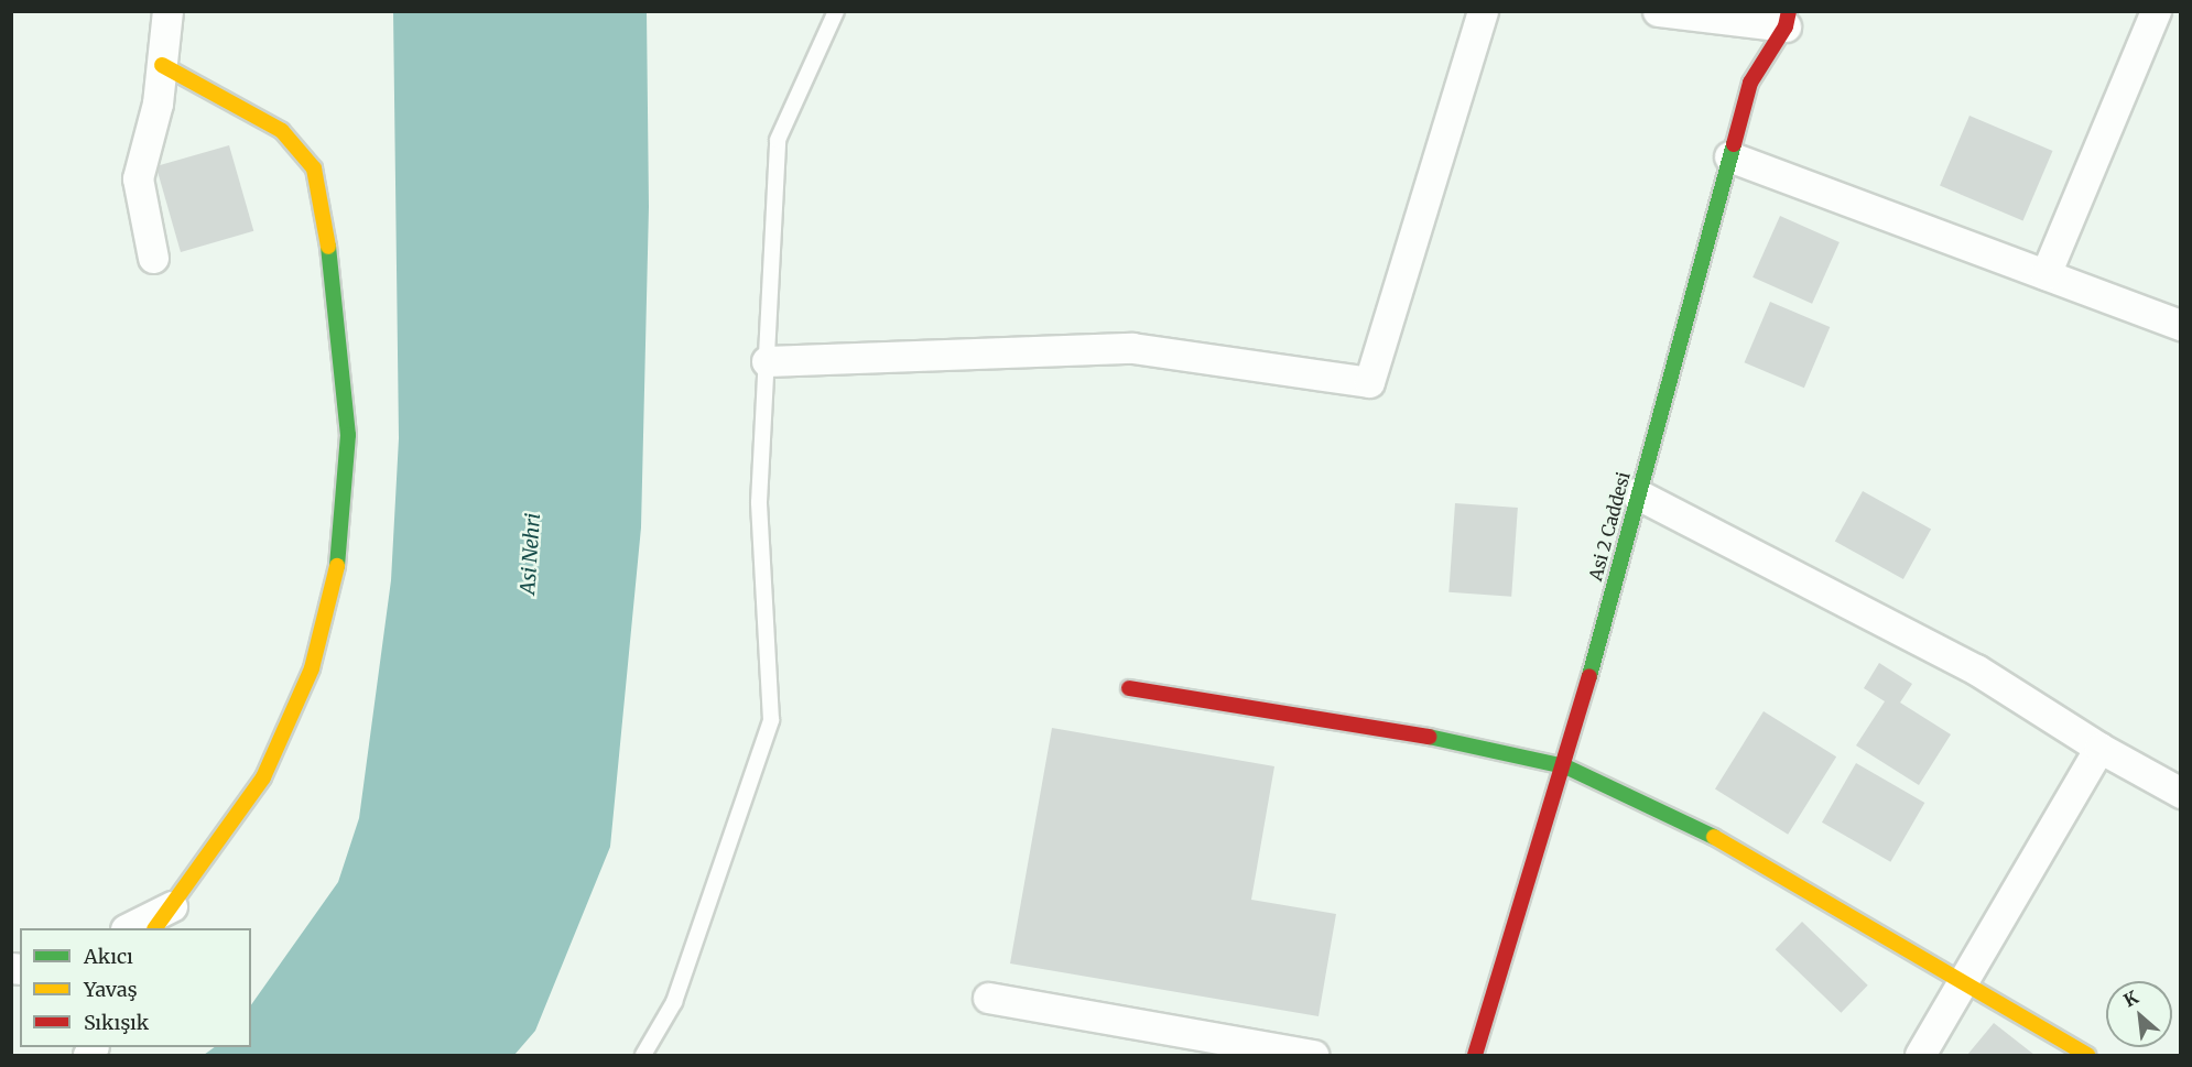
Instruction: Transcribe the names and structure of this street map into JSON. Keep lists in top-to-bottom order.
{
  "streets": {
    "street": ["Asi 2 Caddesi"]
  },
  "water": ["Asi Nehri"],
  "legend": ["Akıcı", "Yavaş", "Sıkışık"],
  "north": "top left"
}
